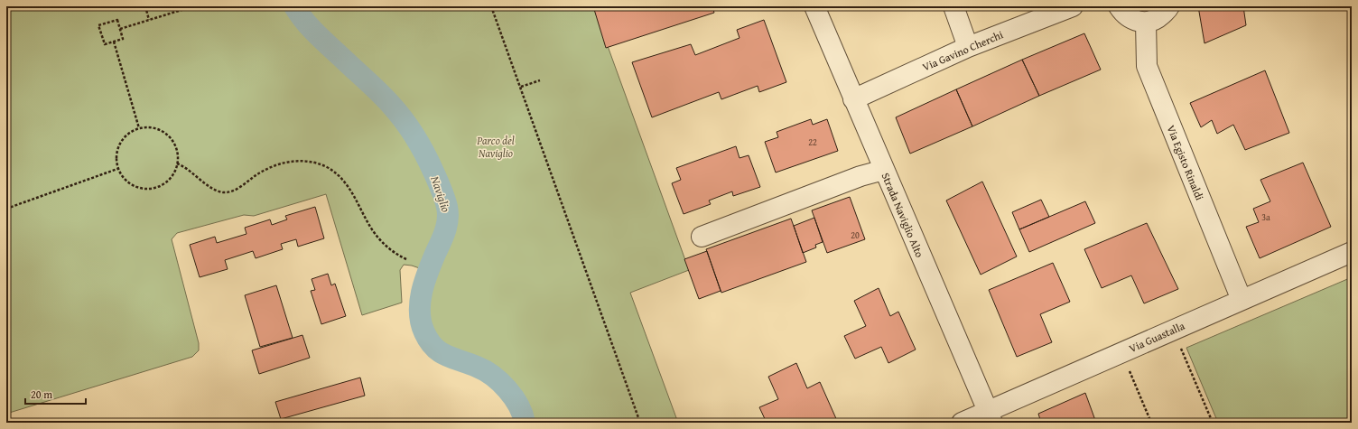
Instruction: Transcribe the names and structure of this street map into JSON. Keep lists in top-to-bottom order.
{
  "streets": {
    "street": [
      "Via Gavino Cherchi",
      "Via Egisto Rinaldi",
      "Strada Naviglio Alto",
      "Via Guastalla"
    ]
  },
  "crossings": [
    ["Via Gavino Cherchi", "Strada Naviglio Alto"],
    ["Via Egisto Rinaldi", "Via Guastalla"],
    ["Strada Naviglio Alto", "Via Guastalla"]
  ],
  "water": ["Naviglio"],
  "parks": ["Parco del Naviglio"],
  "house_numbers": ["22", "3a", "20"],
  "scale_bar": "20 m"
}
